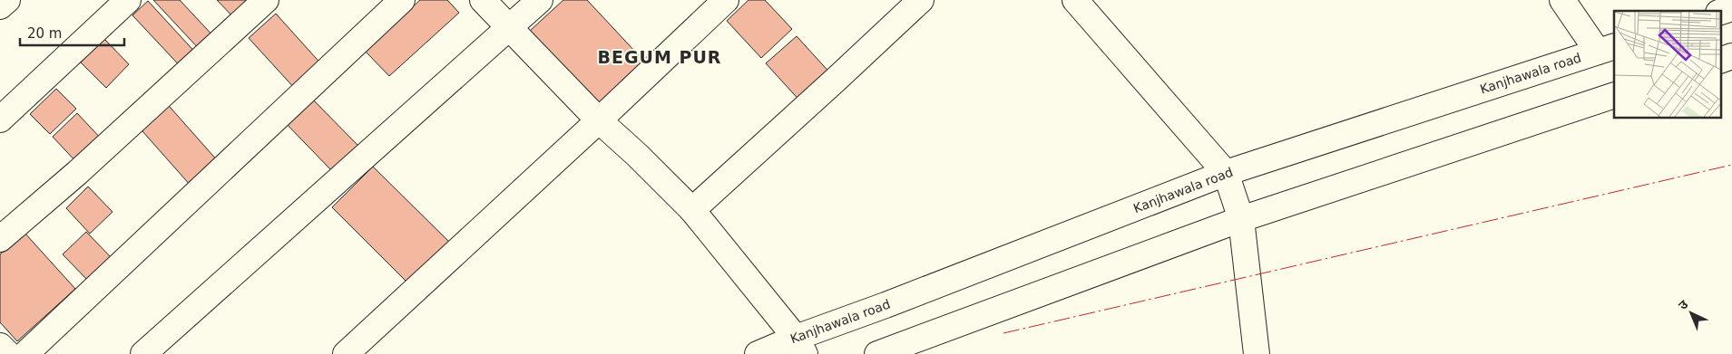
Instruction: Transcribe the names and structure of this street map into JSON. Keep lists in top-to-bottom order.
{
  "streets": {
    "street": ["Kanjhawala road"]
  },
  "districts": ["BEGUM PUR"],
  "scale_bar": "20 m",
  "north": "top left"
}
